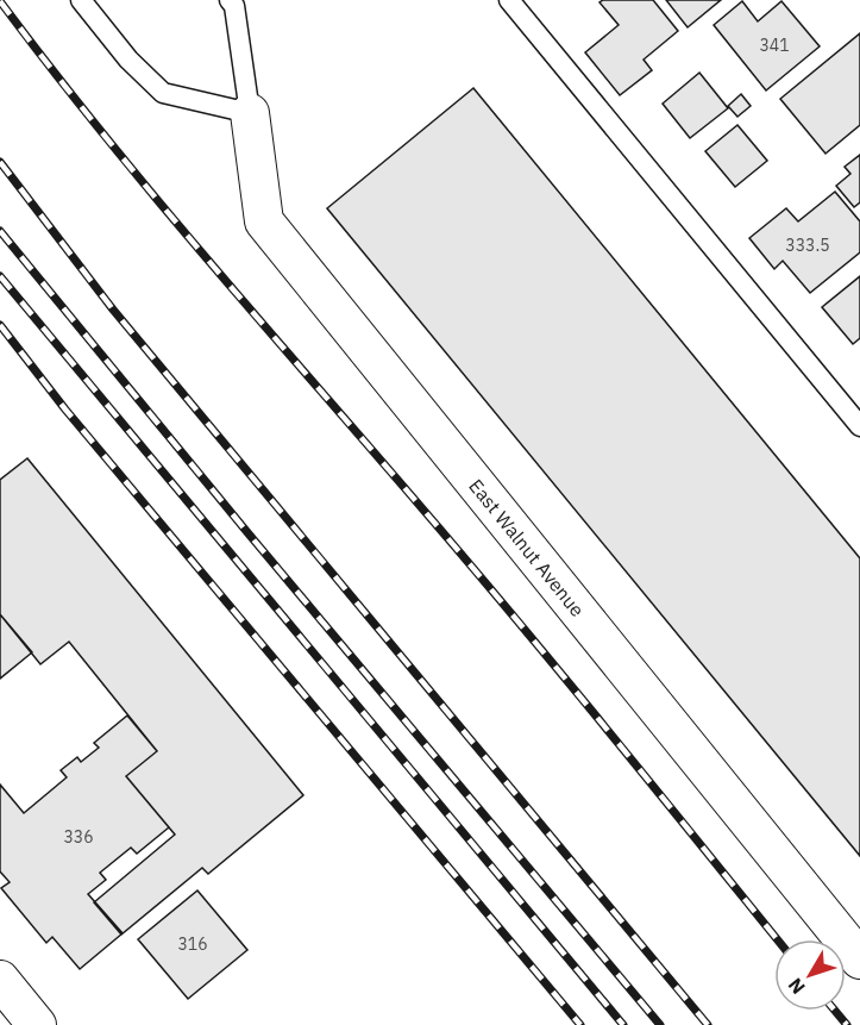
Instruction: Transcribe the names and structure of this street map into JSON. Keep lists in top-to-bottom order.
{
  "streets": {
    "street": ["East Walnut Avenue"]
  },
  "house_numbers": [
    "341",
    "333.5",
    "336",
    "316"
  ],
  "north": "bottom left"
}
